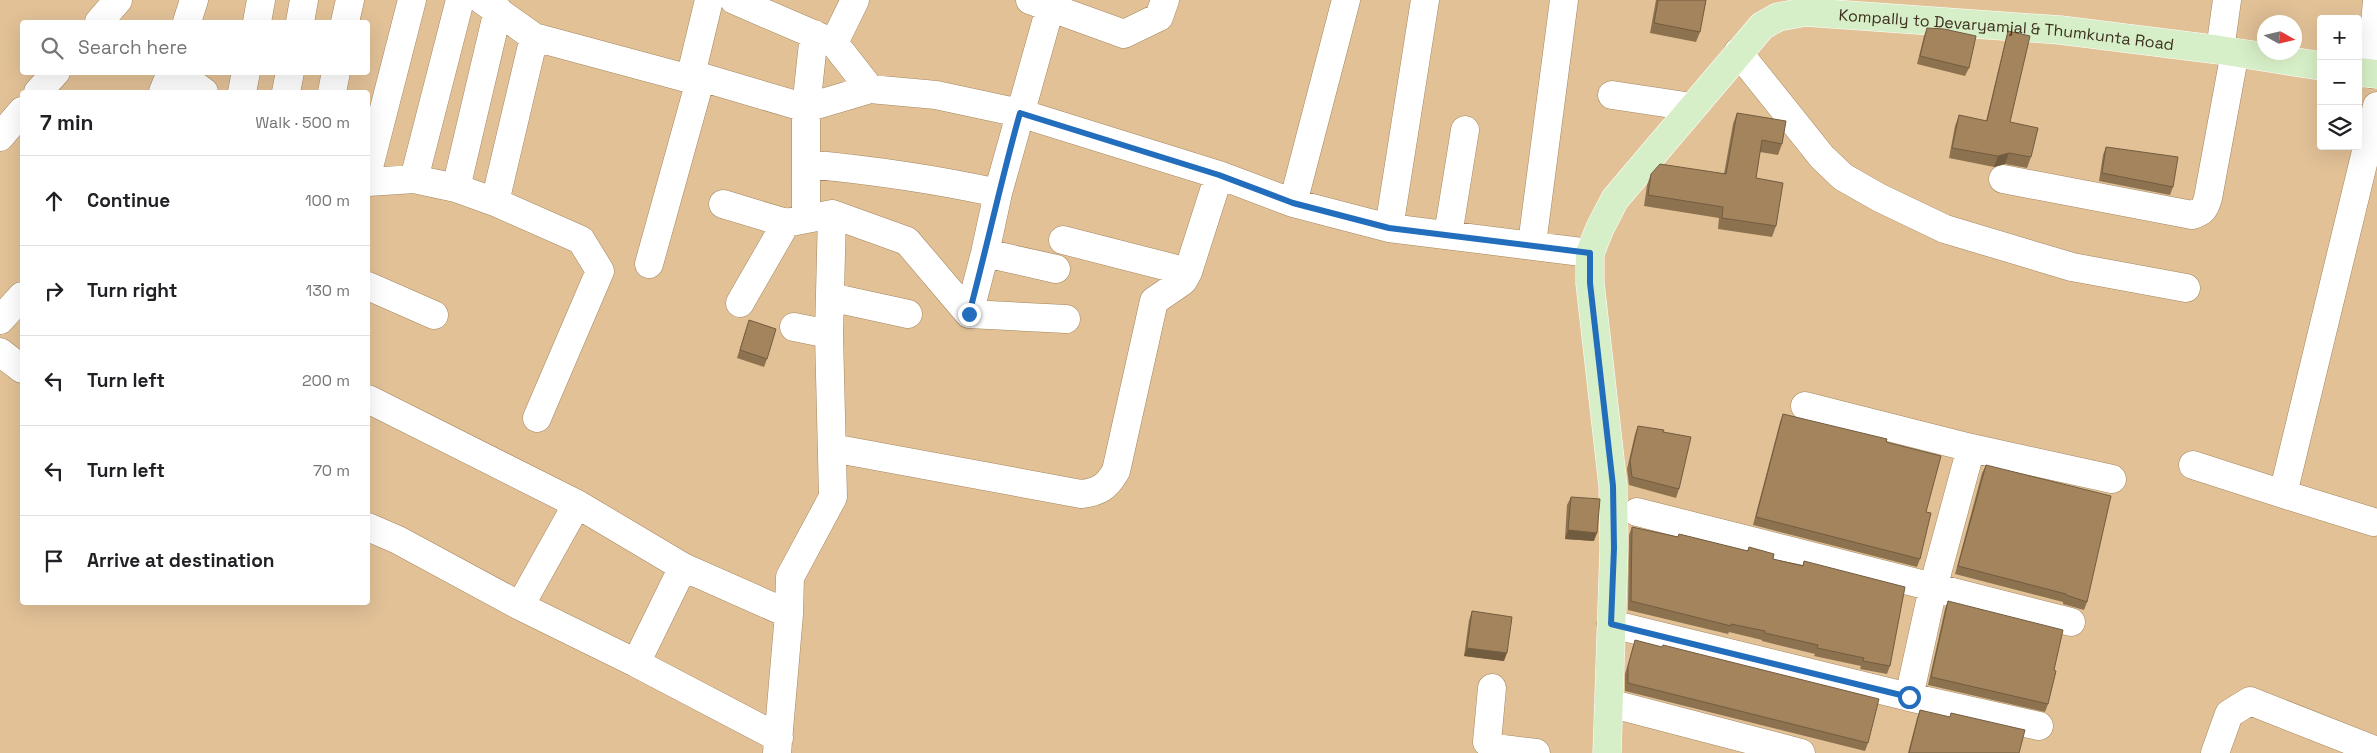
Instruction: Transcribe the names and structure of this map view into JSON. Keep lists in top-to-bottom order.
{
  "streets": {
    "main road": ["Kompally to Devaryamjal & Thumkunta Road"]
  },
  "north": "right",
  "page": {
    "map_buttons": ["+", "−"],
    "search": "Search here",
    "heading": ["7 min", "Walk · 500 m"],
    "list": [
      ["Continue", "100 m"],
      ["Turn right", "130 m"],
      ["Turn left", "200 m"],
      ["Turn left", "70 m"],
      "Arrive at destination"
    ]
  }
}
